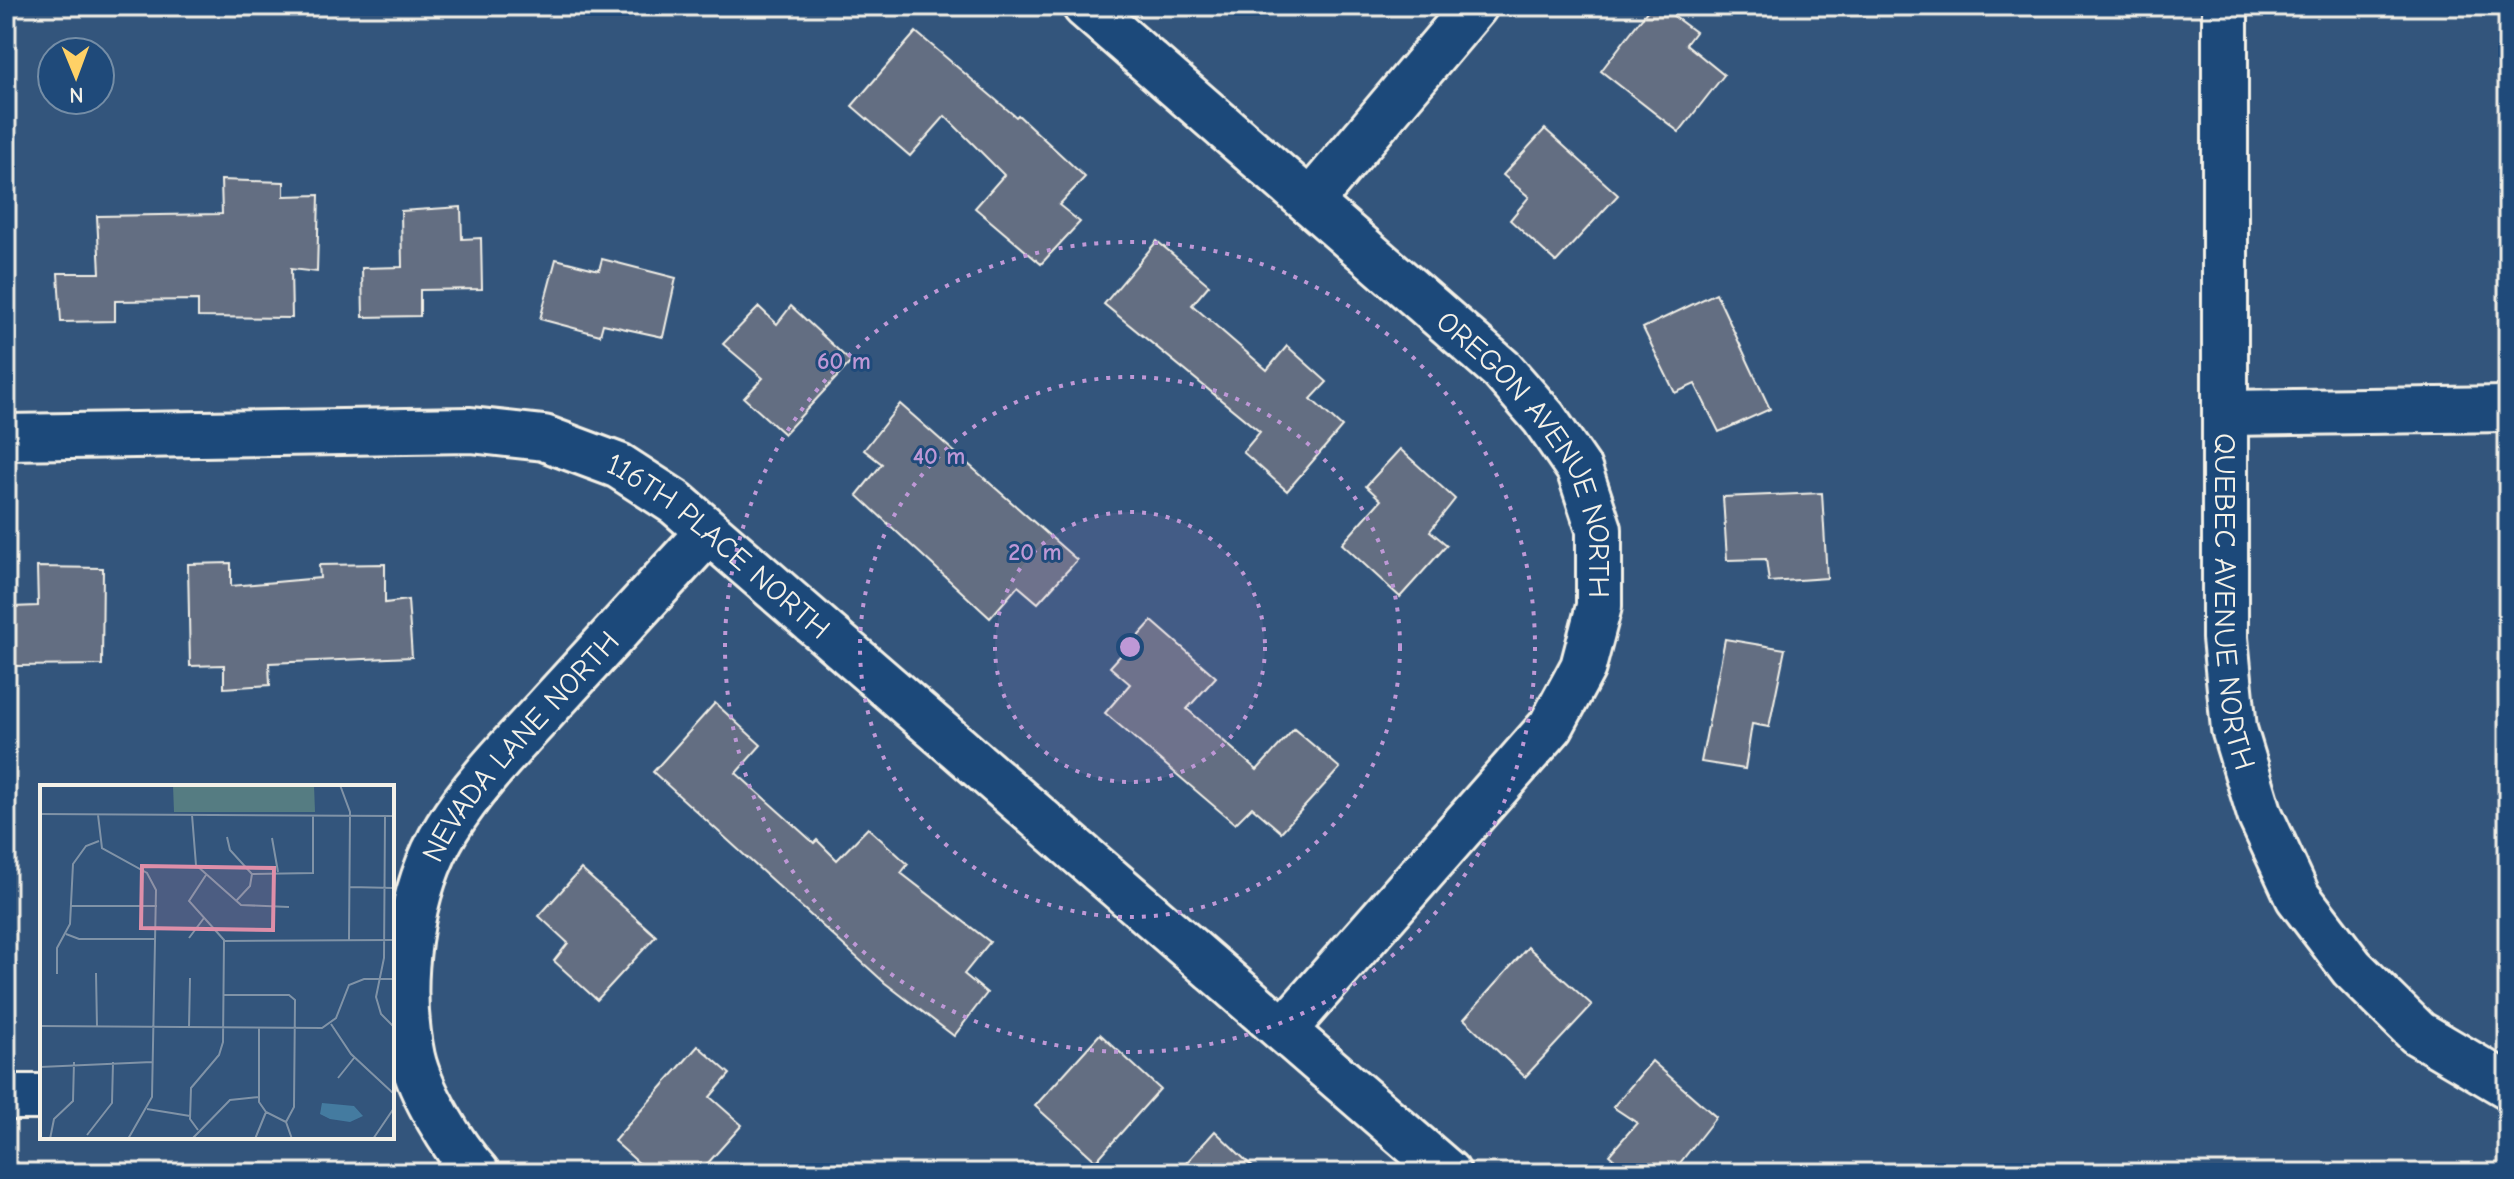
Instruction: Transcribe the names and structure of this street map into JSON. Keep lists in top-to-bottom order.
{
  "streets": {
    "street": [
      "OREGON AVENUE NORTH",
      "116TH PLACE NORTH",
      "QUEBEC AVENUE NORTH",
      "NEVADA LANE NORTH"
    ]
  },
  "crossings": [
    ["OREGON AVENUE NORTH", "116TH PLACE NORTH"],
    ["116TH PLACE NORTH", "NEVADA LANE NORTH"]
  ],
  "north": "bottom",
  "rings": ["60 m", "40 m", "20 m"]
}
